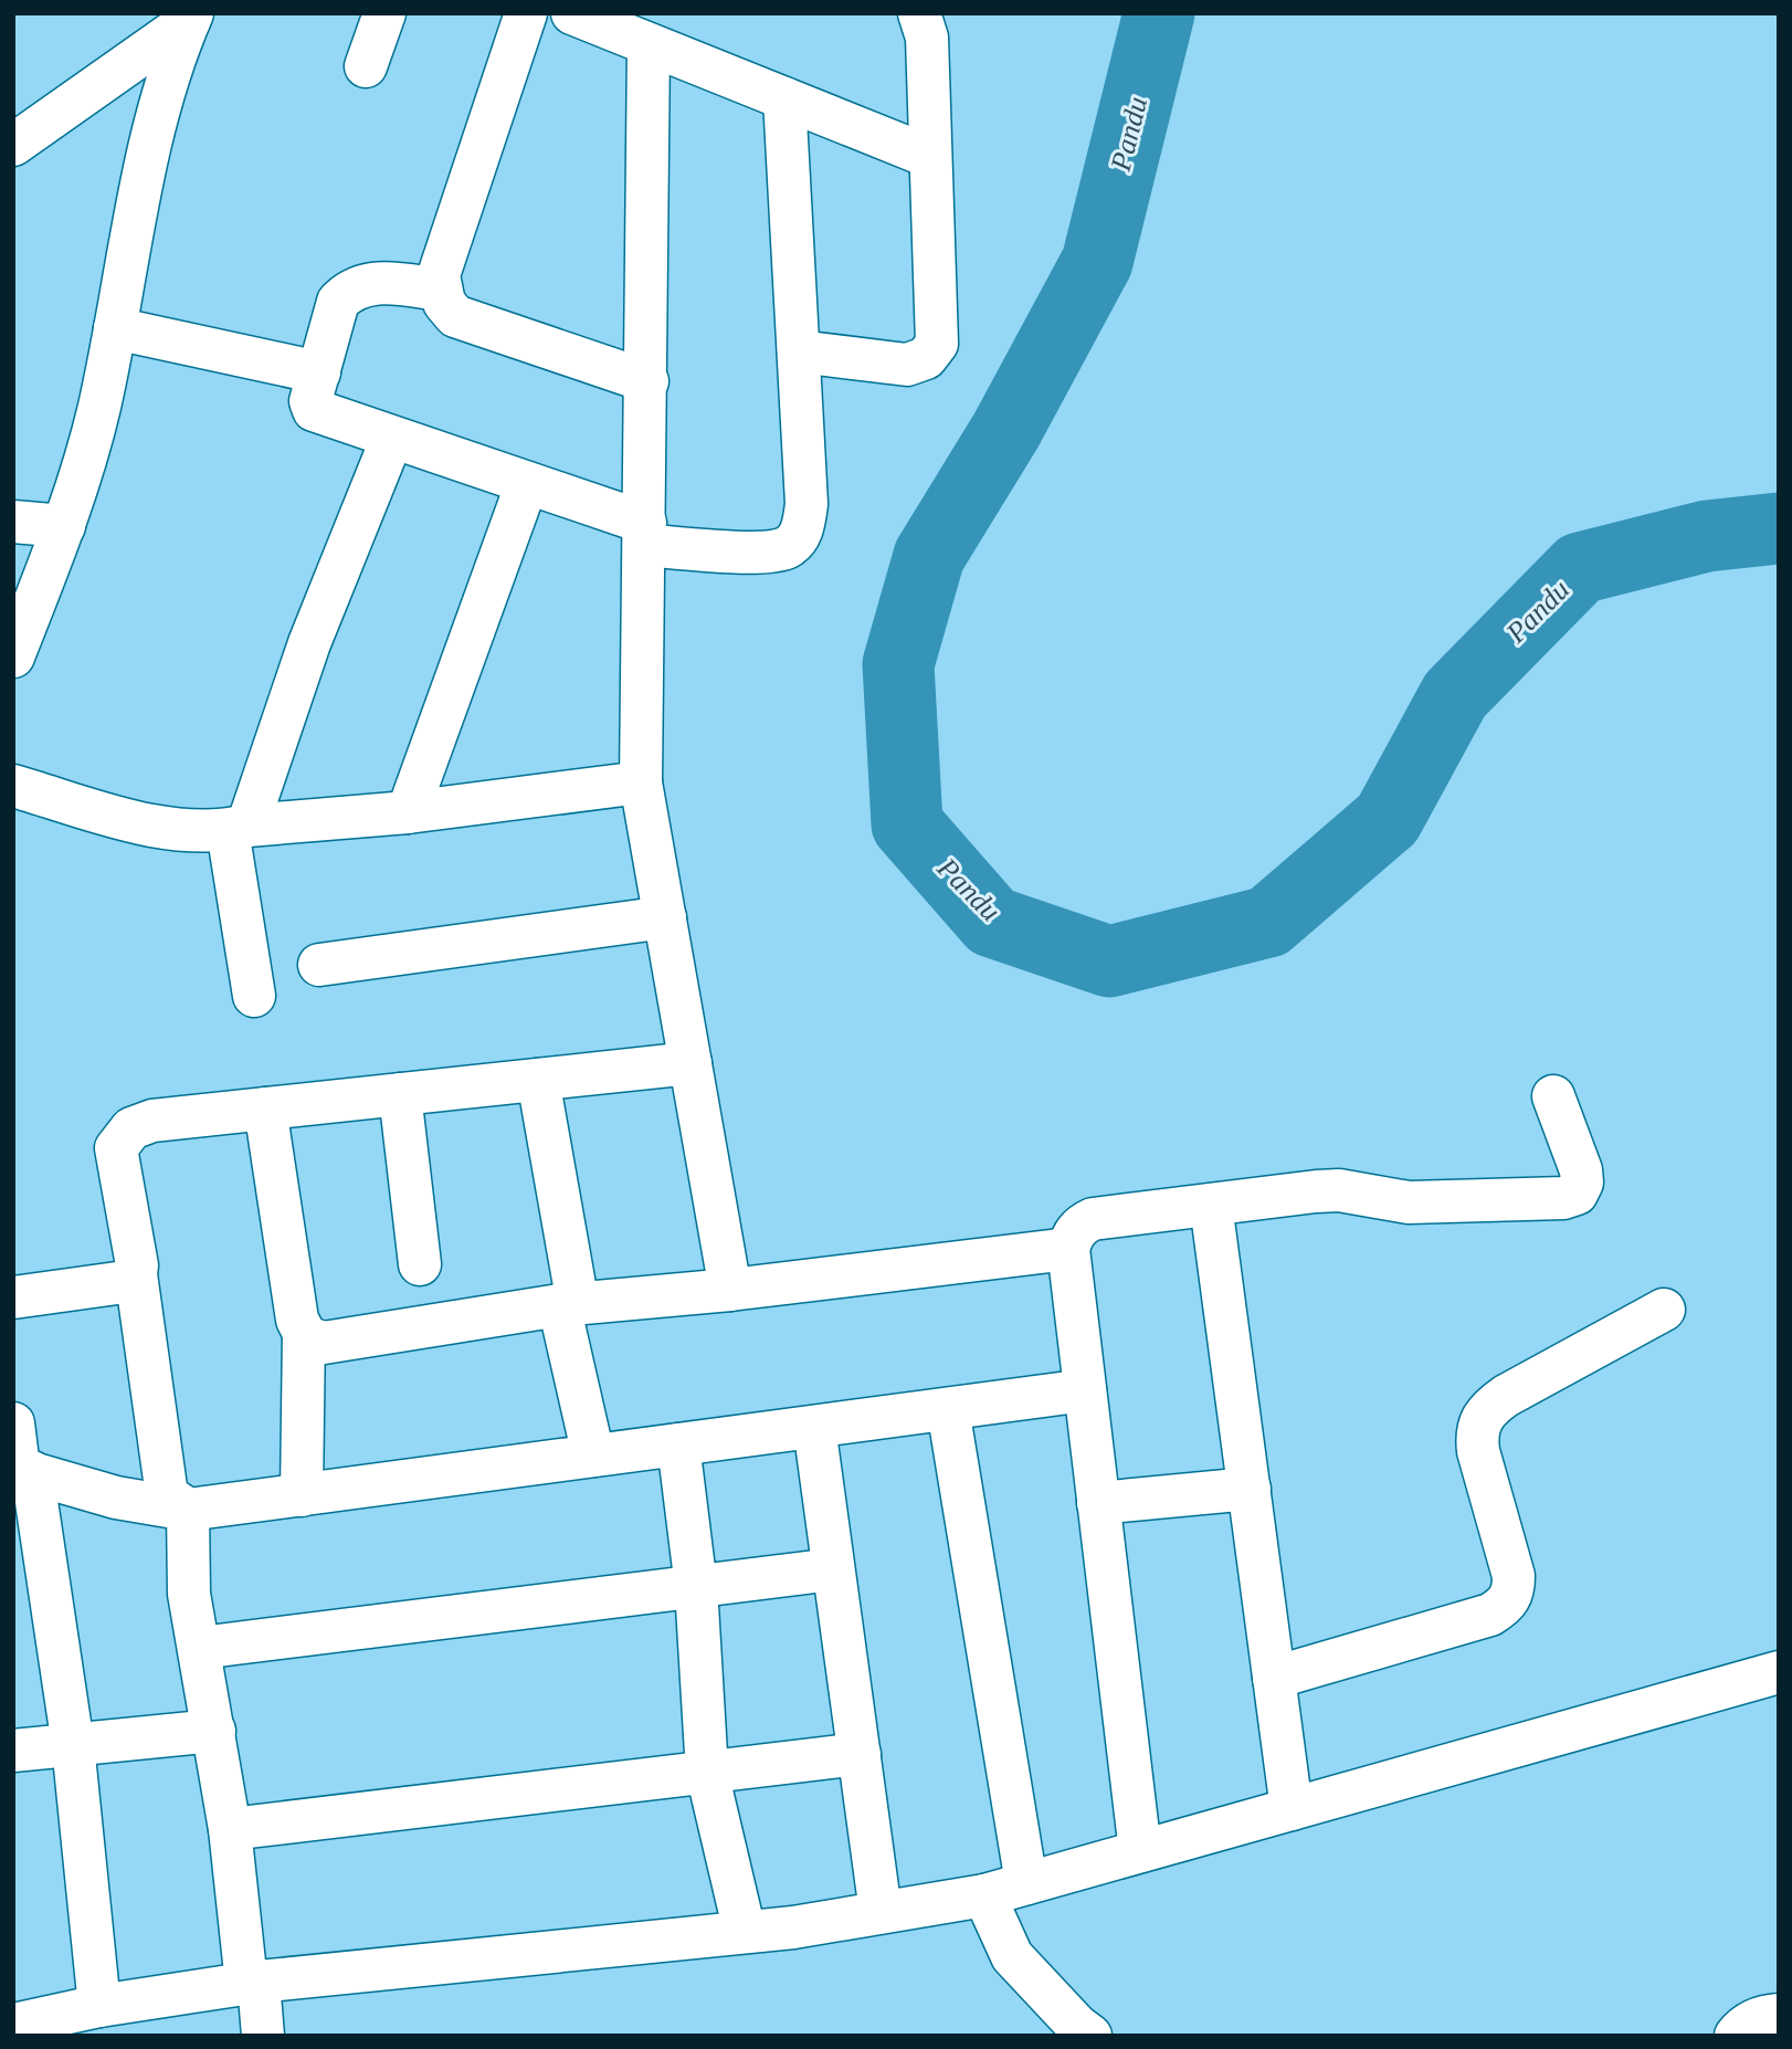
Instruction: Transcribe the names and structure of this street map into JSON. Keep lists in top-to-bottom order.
{
  "water": ["Pandu"]
}
